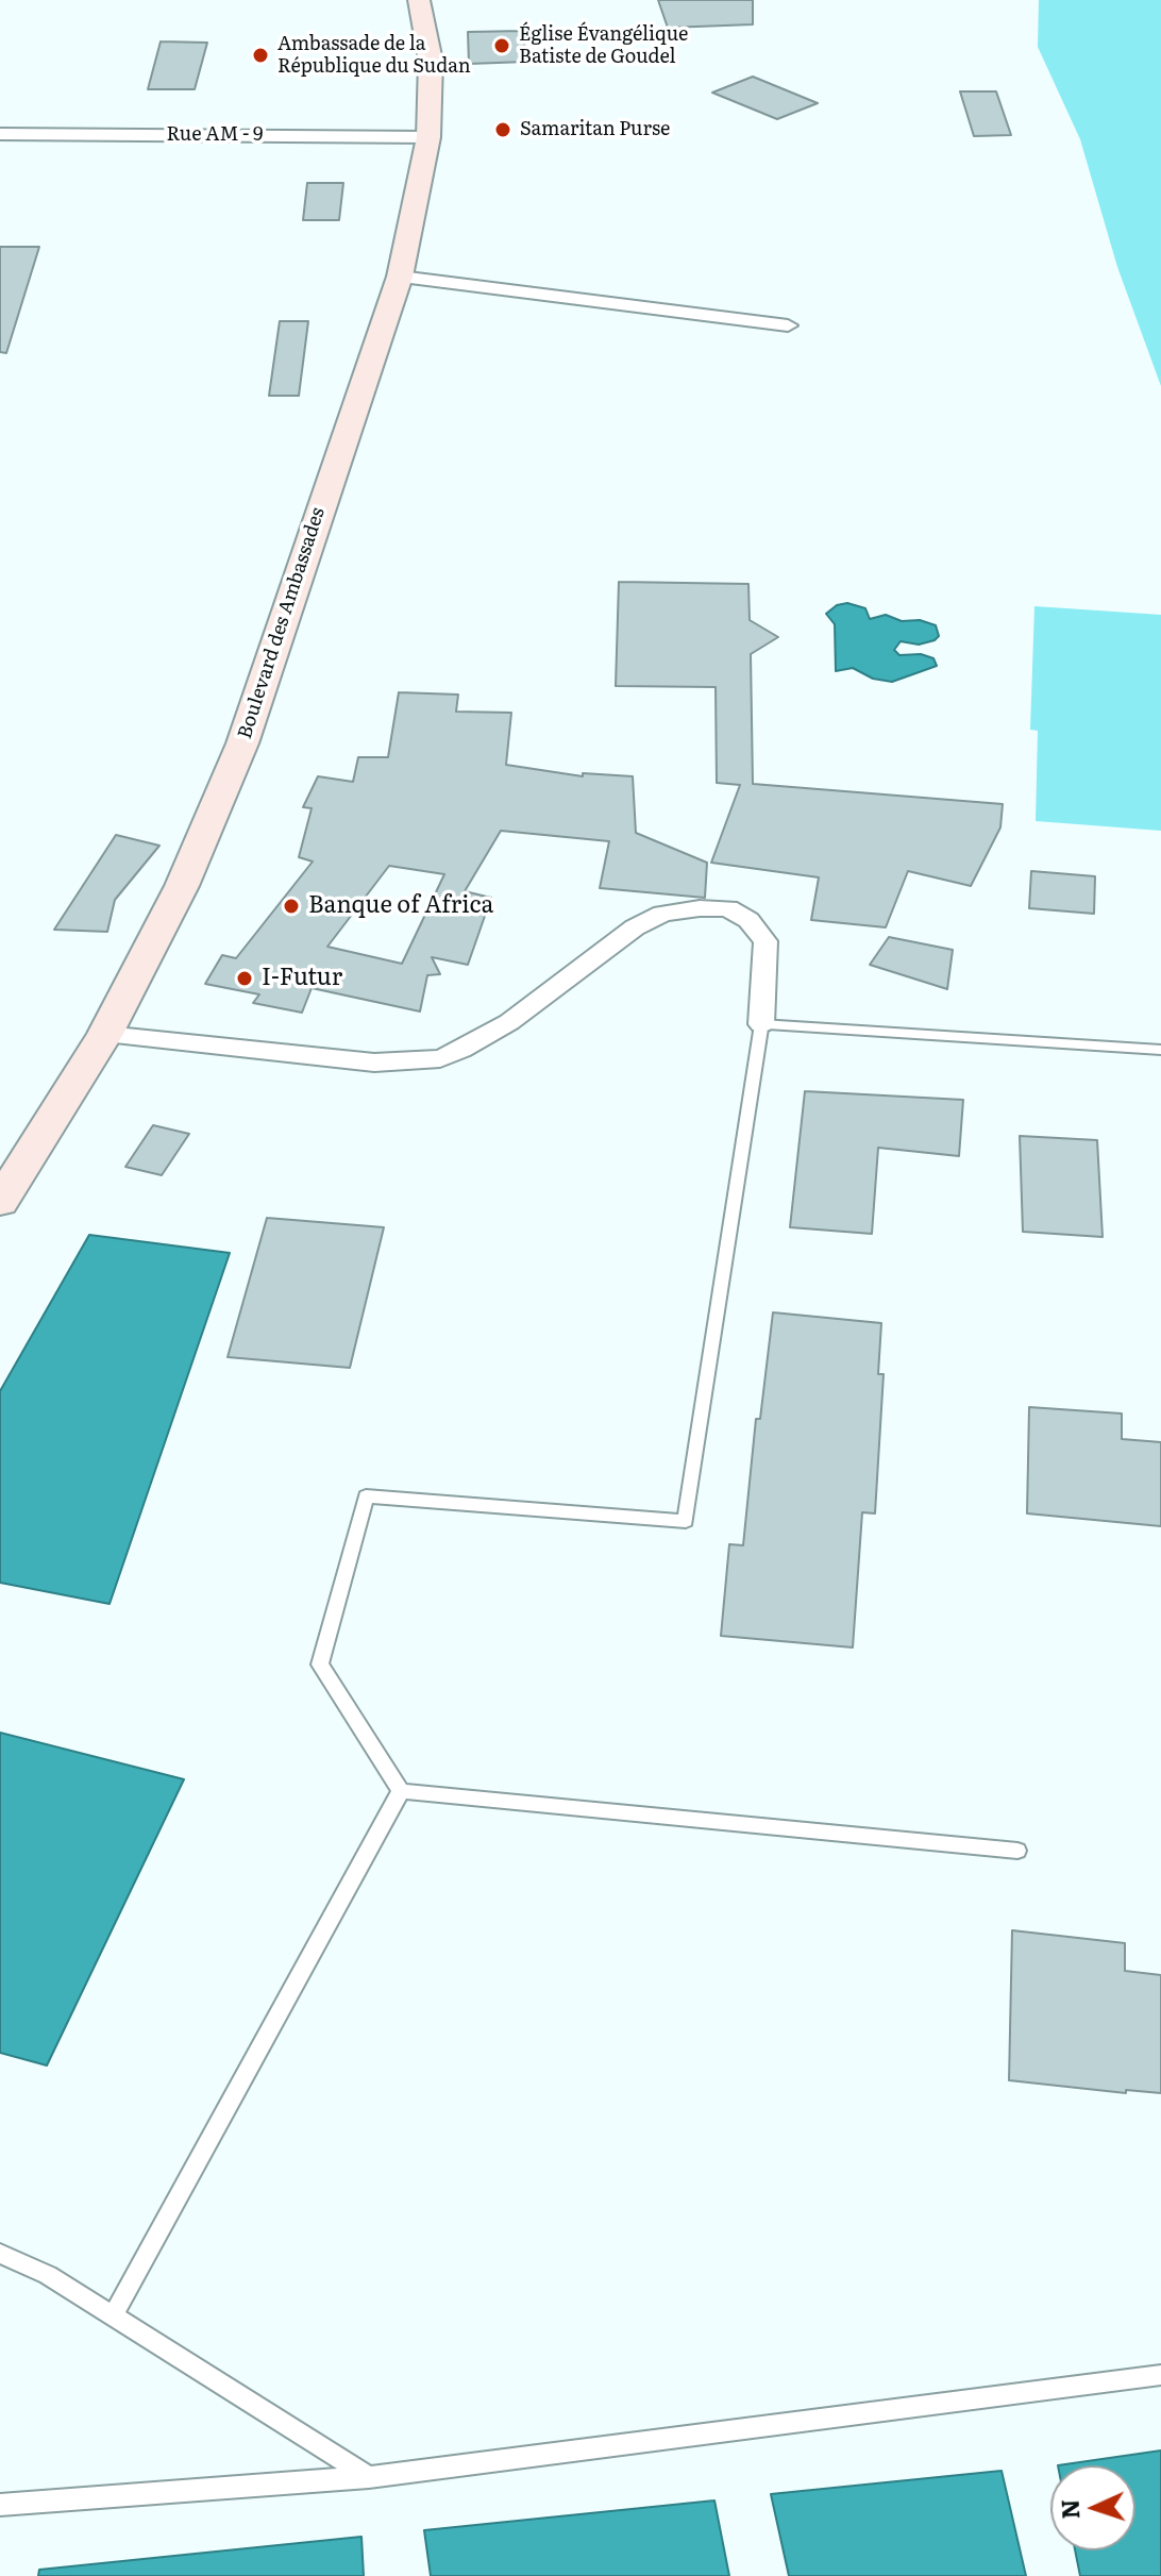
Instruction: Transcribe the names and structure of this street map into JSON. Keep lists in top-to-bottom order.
{
  "streets": {
    "main road": ["Boulevard des Ambassades"],
    "street": ["Rue AM - 9"]
  },
  "crossings": [
    ["Rue AM - 9", "Boulevard des Ambassades"]
  ],
  "places": [
    "Église Évangélique Batiste de Goudel",
    "Ambassade de la République du Sudan",
    "Samaritan Purse",
    "Banque of Africa",
    "I-Futur"
  ],
  "north": "left"
}
